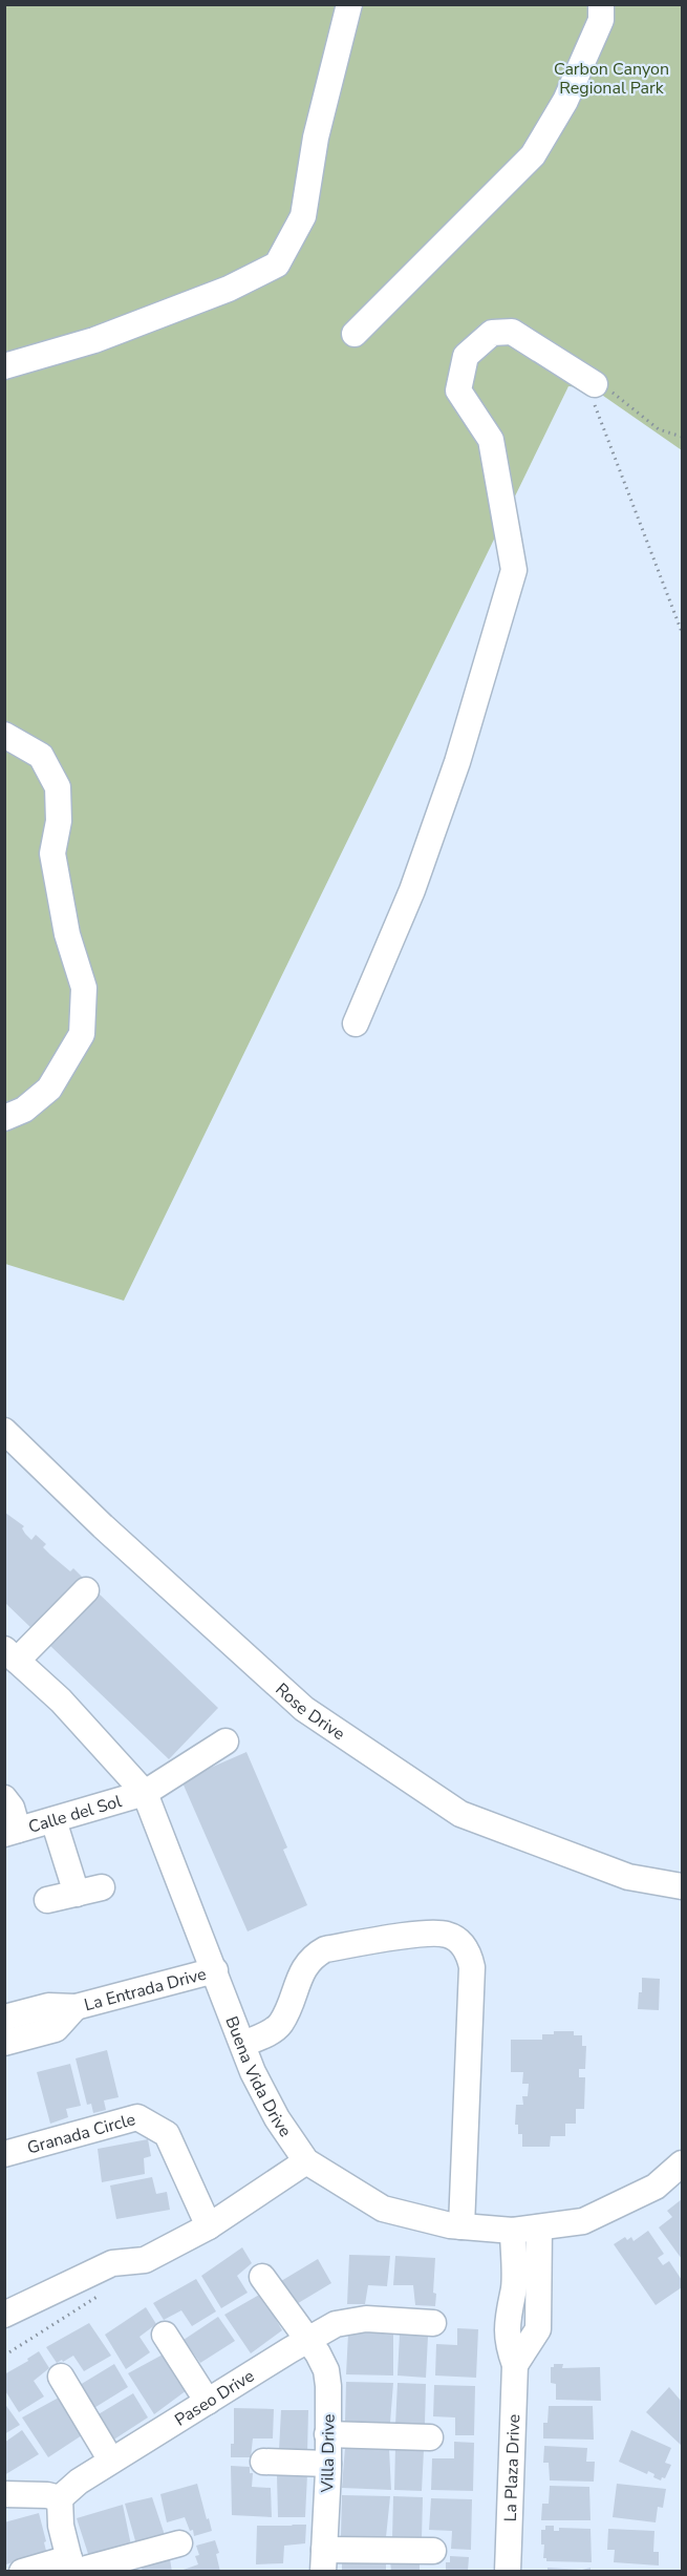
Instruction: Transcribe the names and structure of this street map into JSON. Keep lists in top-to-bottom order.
{
  "streets": {
    "street": [
      "Rose Drive",
      "Calle del Sol",
      "La Entrada Drive",
      "Buena Vida Drive",
      "Granada Circle",
      "Paseo Drive",
      "Villa Drive",
      "La Plaza Drive"
    ]
  },
  "crossings": [
    ["Calle del Sol", "Buena Vida Drive"],
    ["La Entrada Drive", "Buena Vida Drive"],
    ["Buena Vida Drive", "La Plaza Drive"],
    ["Paseo Drive", "Villa Drive"]
  ],
  "parks": ["Carbon Canyon Regional Park"]
}
